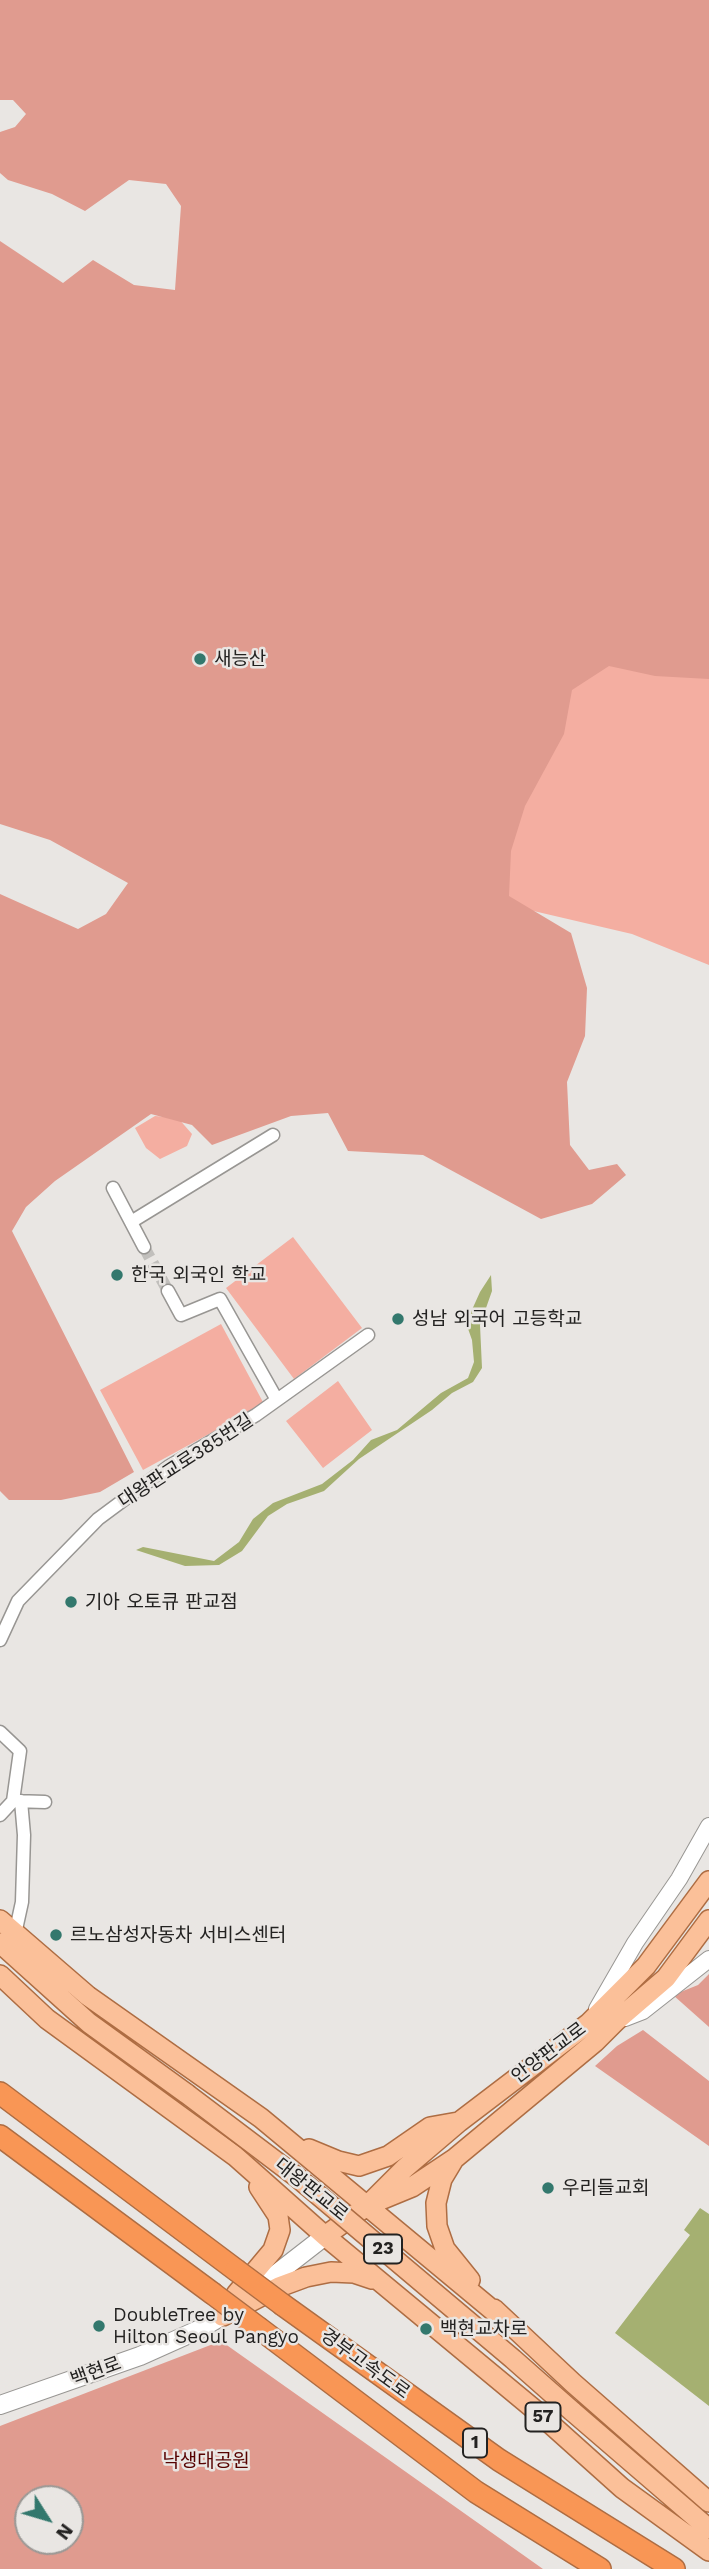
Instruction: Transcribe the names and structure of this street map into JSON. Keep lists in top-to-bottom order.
{
  "streets": {
    "highway": ["경부고속도로", "1"],
    "main road": [
      "안양판교로",
      "대왕판교로",
      "23",
      "백현로",
      "57"
    ],
    "street": ["대왕판교로385번길"]
  },
  "crossings": [
    ["안양판교로", "대왕판교로"],
    ["안양판교로", "백현로"],
    ["안양판교로", "57"],
    ["대왕판교로", "백현로"],
    ["대왕판교로", "57"]
  ],
  "parks": ["낙생대공원"],
  "places": [
    "새능산",
    "한국 외국인 학교",
    "성남 외국어 고등학교",
    "기아 오토큐 판교점",
    "르노삼성자동차 서비스센터",
    "우리들교회",
    "DoubleTree by Hilton Seoul Pangyo",
    "백현교차로"
  ],
  "north": "bottom right"
}
